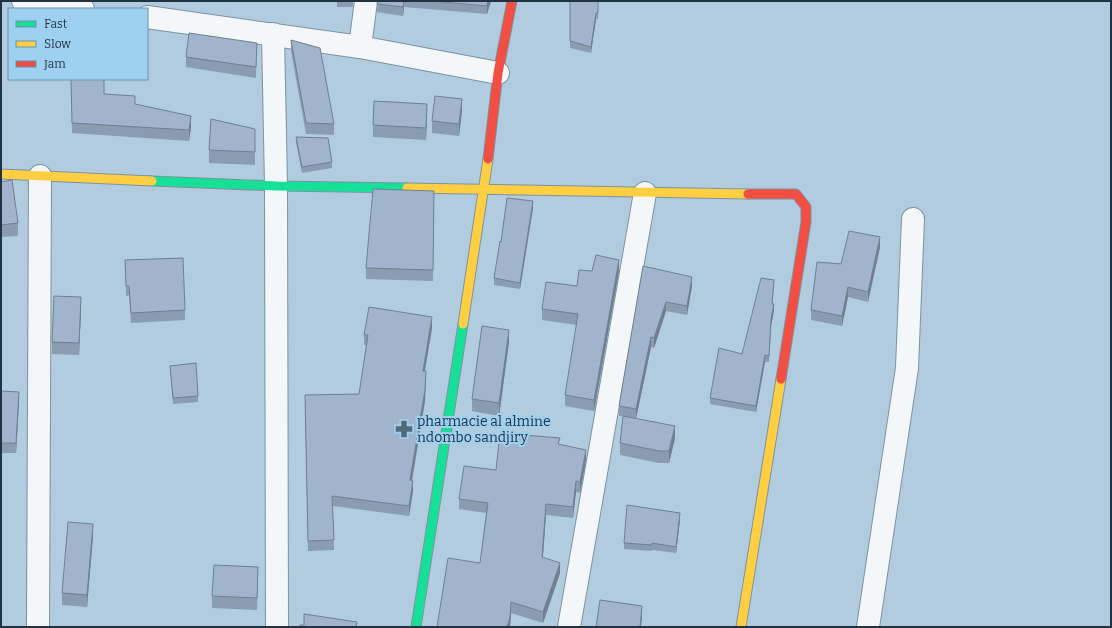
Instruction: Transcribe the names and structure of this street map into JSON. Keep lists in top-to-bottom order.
{
  "places": {
    "pharmacy": ["pharmacie al almine ndombo sandjiry"]
  },
  "legend": ["Fast", "Slow", "Jam"]
}
